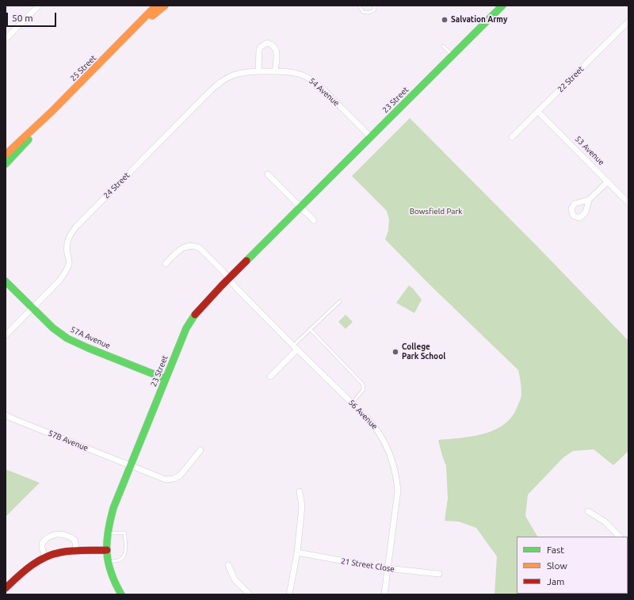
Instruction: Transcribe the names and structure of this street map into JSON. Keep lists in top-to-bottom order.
{
  "streets": {
    "street": [
      "25 Street",
      "22 Street",
      "54 Avenue",
      "23 Street",
      "53 Avenue",
      "24 Street",
      "57A Avenue",
      "56 Avenue",
      "57B Avenue",
      "21 Street Close"
    ]
  },
  "crossings": [
    ["22 Street", "53 Avenue"],
    ["54 Avenue", "23 Street"],
    ["54 Avenue", "24 Street"],
    ["23 Street", "57A Avenue"],
    ["23 Street", "56 Avenue"],
    ["23 Street", "57B Avenue"],
    ["24 Street", "57A Avenue"],
    ["56 Avenue", "21 Street Close"]
  ],
  "parks": ["Bowsfield Park"],
  "places": ["Salvation Army", "College Park School"],
  "legend": ["Fast", "Slow", "Jam"],
  "scale_bar": "50 m"
}
